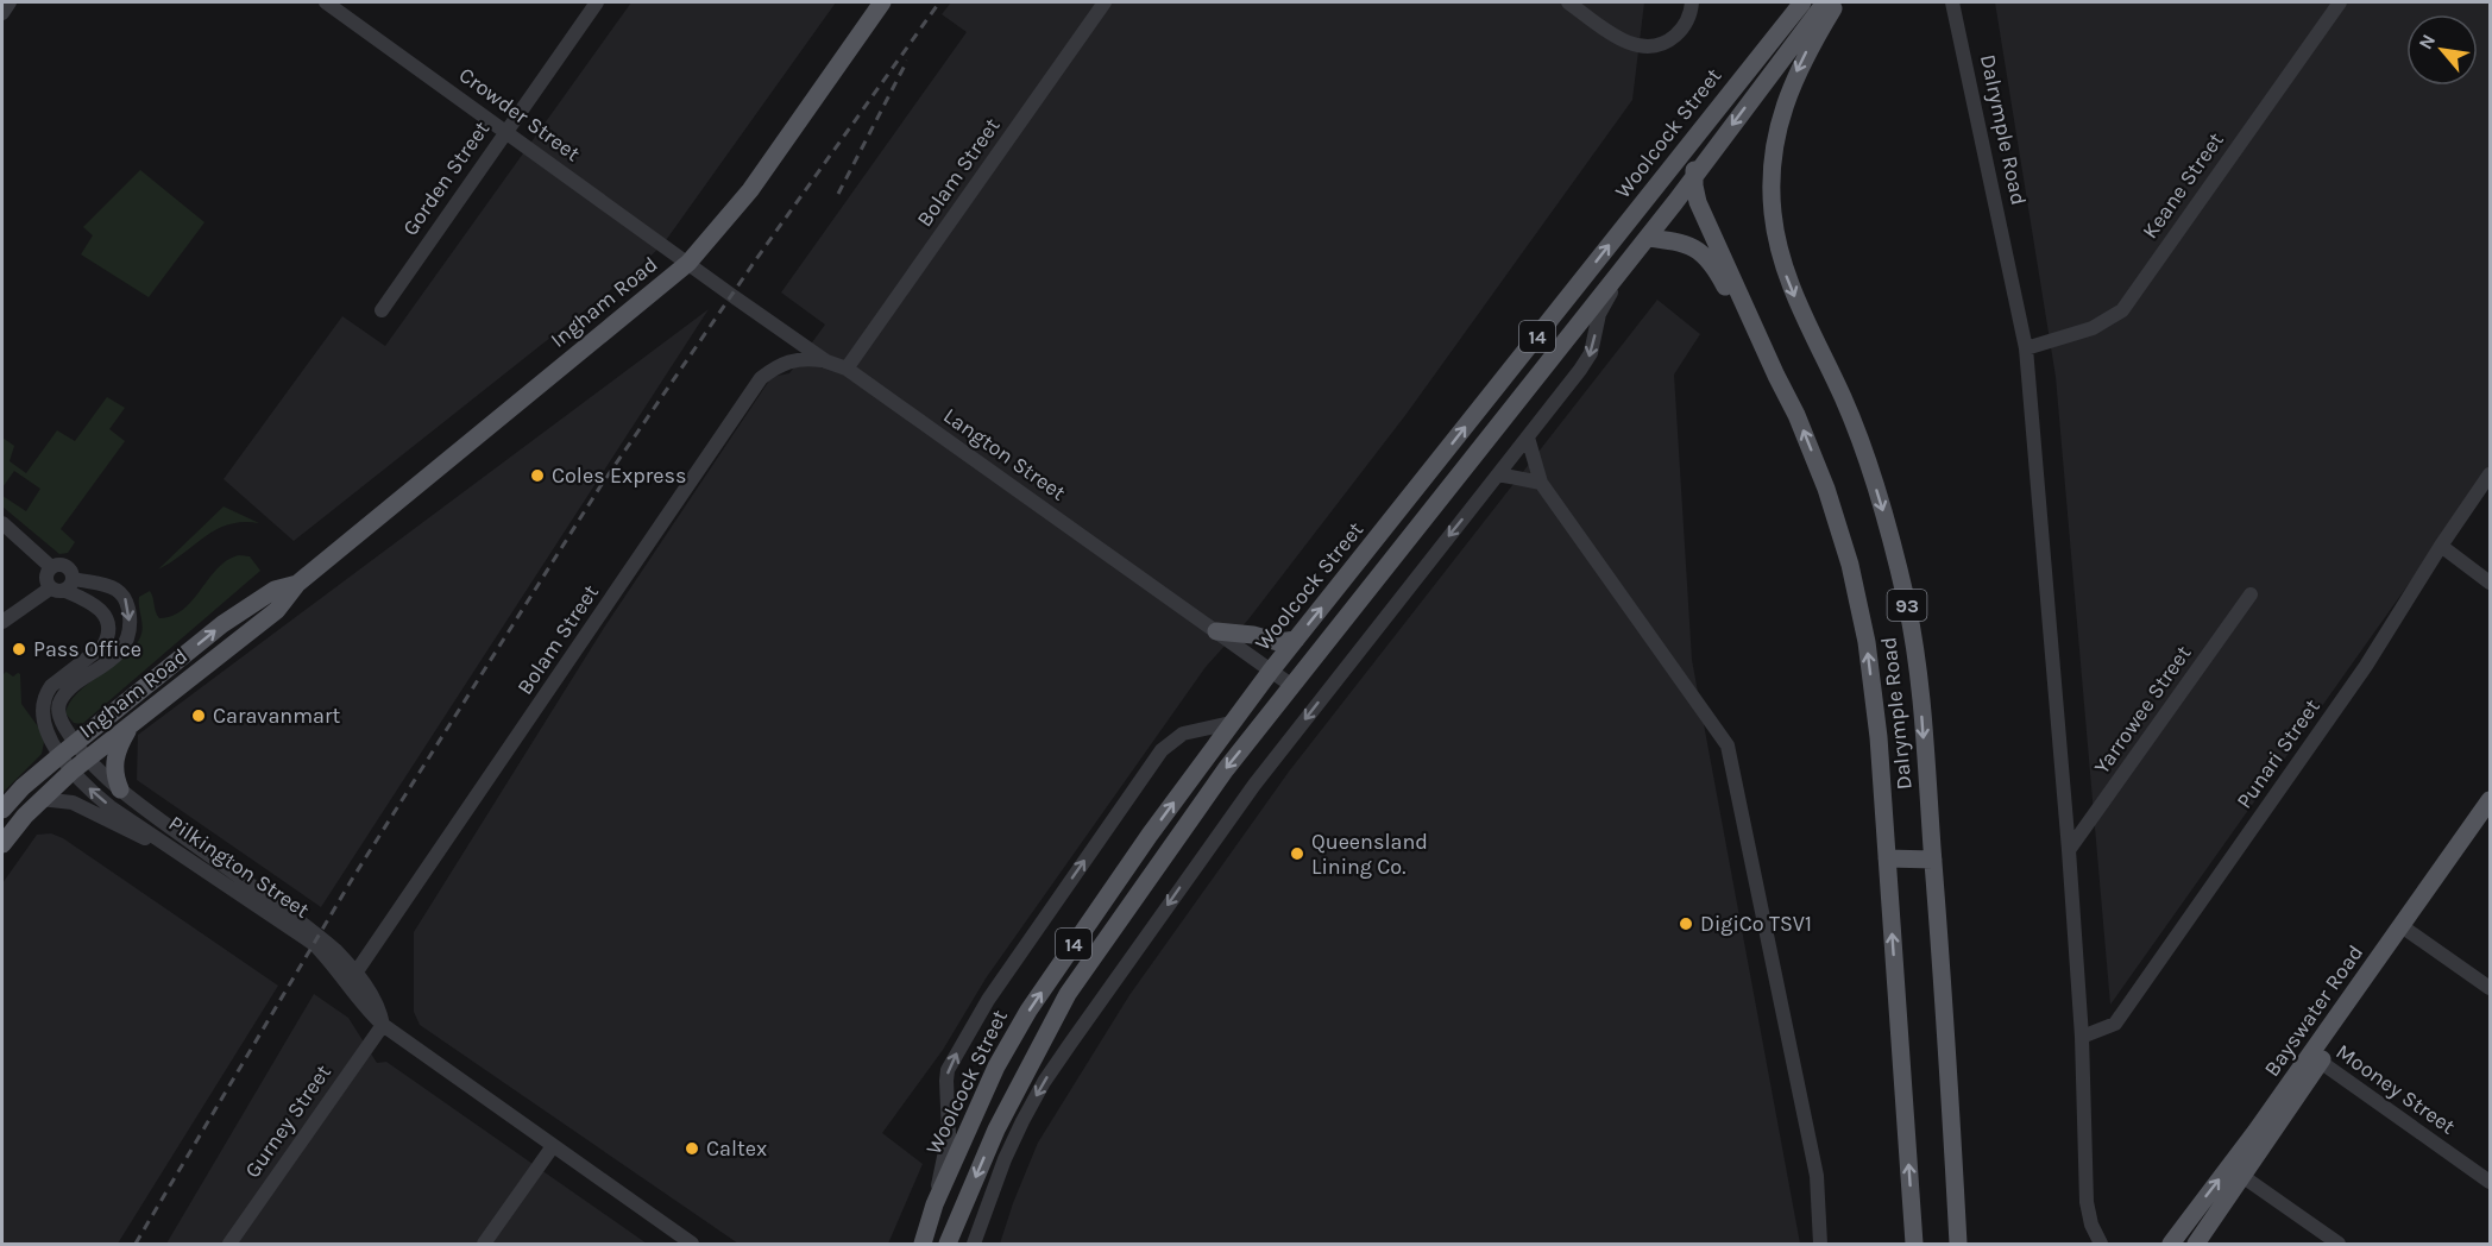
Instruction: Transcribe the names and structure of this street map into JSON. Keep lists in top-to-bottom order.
{
  "streets": {
    "main road": [
      "Dalrymple Road",
      "Woolcock Street",
      "Ingham Road",
      "14",
      "93",
      "Bayswater Road"
    ],
    "street": [
      "Crowder Street",
      "Bolam Street",
      "Gorden Street",
      "Keane Street",
      "Langton Street",
      "Yarrowee Street",
      "Punari Street",
      "Pilkington Street",
      "Mooney Street",
      "Gurney Street"
    ]
  },
  "crossings": [
    ["Crowder Street", "Gorden Street"],
    ["Crowder Street", "Ingham Road"],
    ["Crowder Street", "Langton Street"],
    ["Dalrymple Road", "Woolcock Street"],
    ["Dalrymple Road", "Keane Street"],
    ["Dalrymple Road", "Yarrowee Street"],
    ["Dalrymple Road", "Punari Street"],
    ["Woolcock Street", "Langton Street"],
    ["Bolam Street", "Langton Street"],
    ["Bolam Street", "Pilkington Street"],
    ["Ingham Road", "Langton Street"],
    ["Ingham Road", "Pilkington Street"],
    ["Pilkington Street", "Gurney Street"],
    ["Bayswater Road", "Mooney Street"]
  ],
  "places": [
    "Coles Express",
    "Pass Office",
    "Caravanmart",
    "Queensland Lining Co.",
    "DigiCo TSV1",
    "Caltex"
  ],
  "north": "top left"
}
